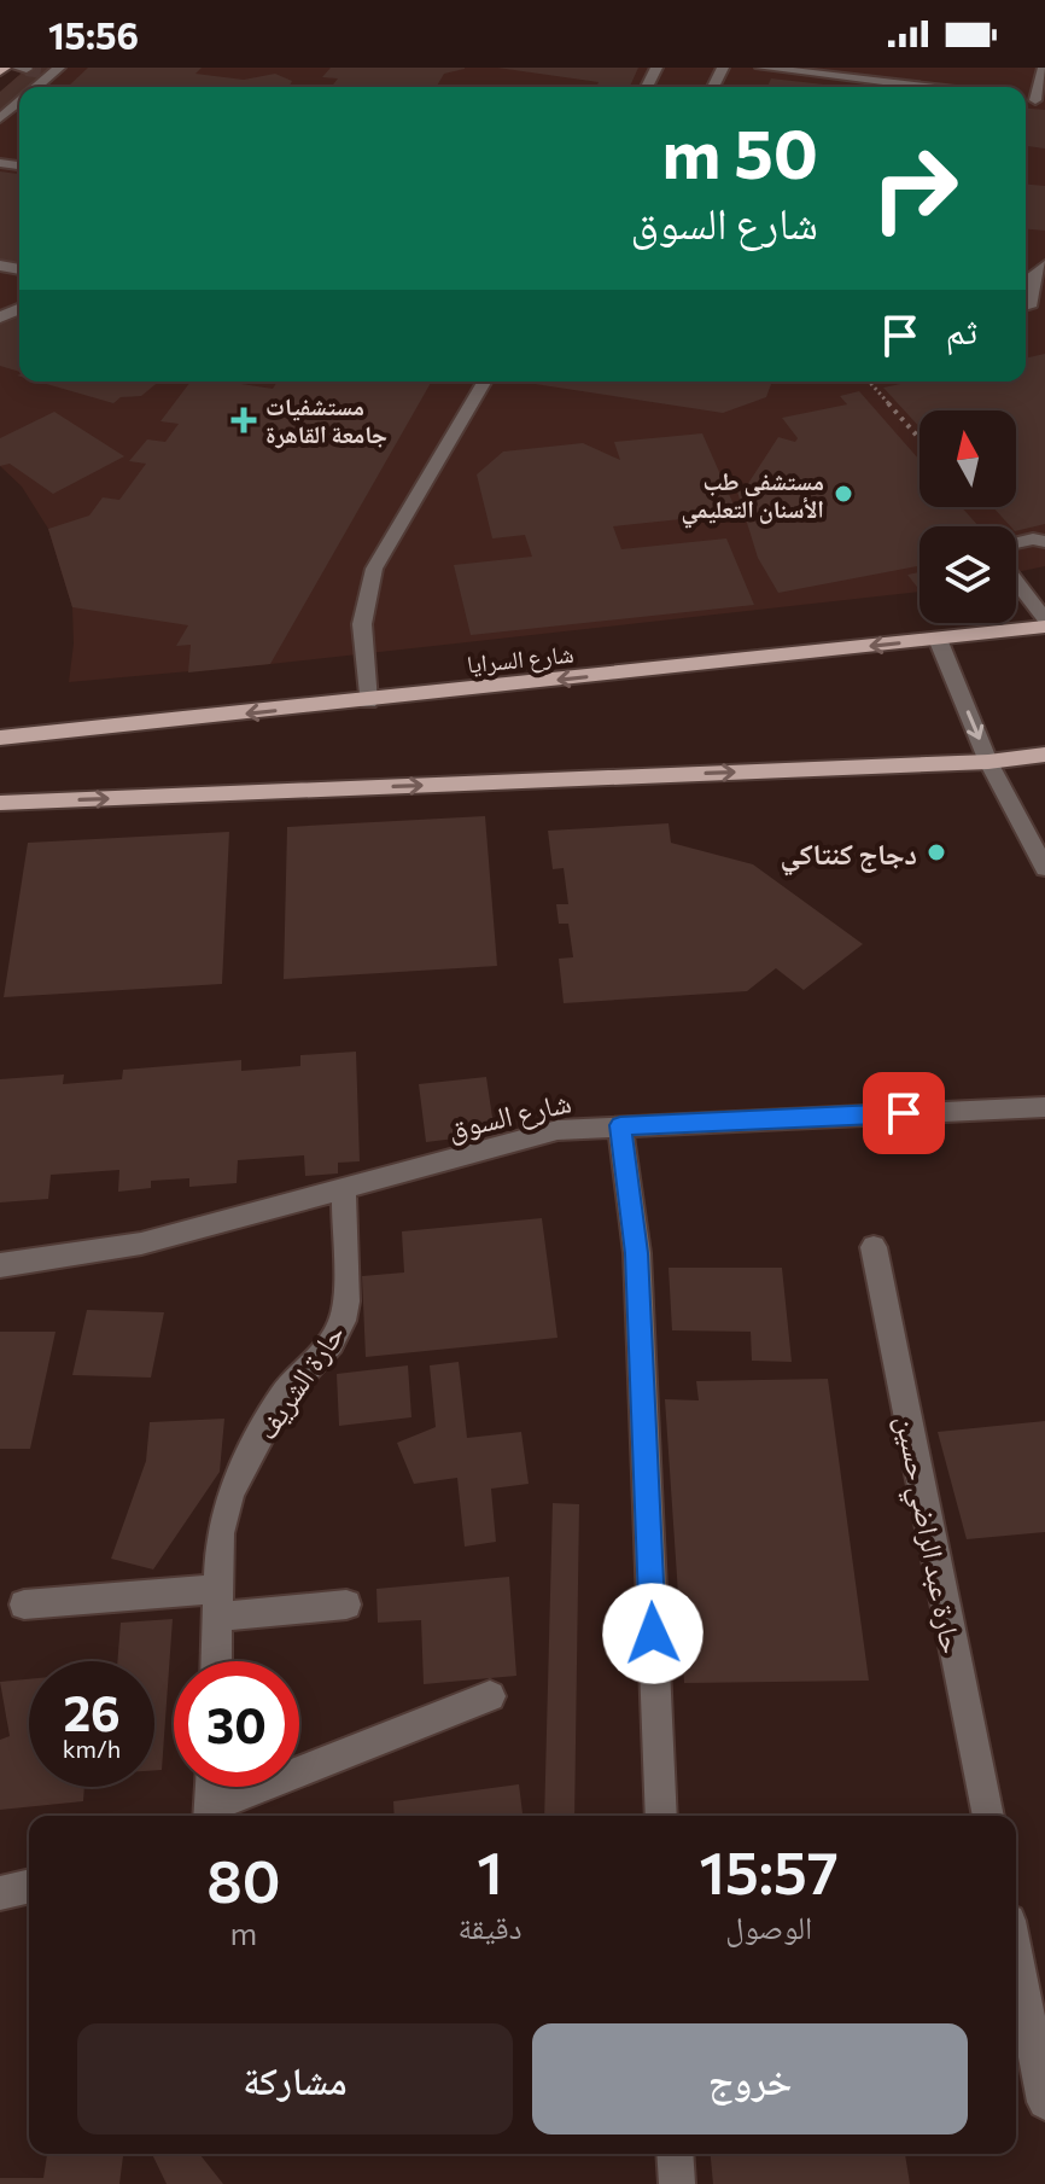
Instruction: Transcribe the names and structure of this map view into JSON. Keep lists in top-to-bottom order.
{
  "streets": {
    "main road": ["شارع السرايا"],
    "street": ["شارع السوق", "حارة الشريف", "حارة عبد الراضي حسين"]
  },
  "crossings": [
    ["شارع السوق", "حارة الشريف"]
  ],
  "places": {
    "health": ["مستشفيات جامعة القاهرة"],
    "other": ["مستشفى طب الأسنان التعليمي", "دجاج كنتاكي"]
  },
  "north": "top",
  "page": {
    "status": "15:56",
    "turn": ["50 m", "شارع السوق"],
    "then": "ثم",
    "speed": "26 km/h",
    "limit": "30",
    "eta": [
      "15:57",
      "الوصول",
      "1",
      "دقيقة",
      "80",
      "m"
    ],
    "buttons": ["خروج", "مشاركة"]
  }
}
